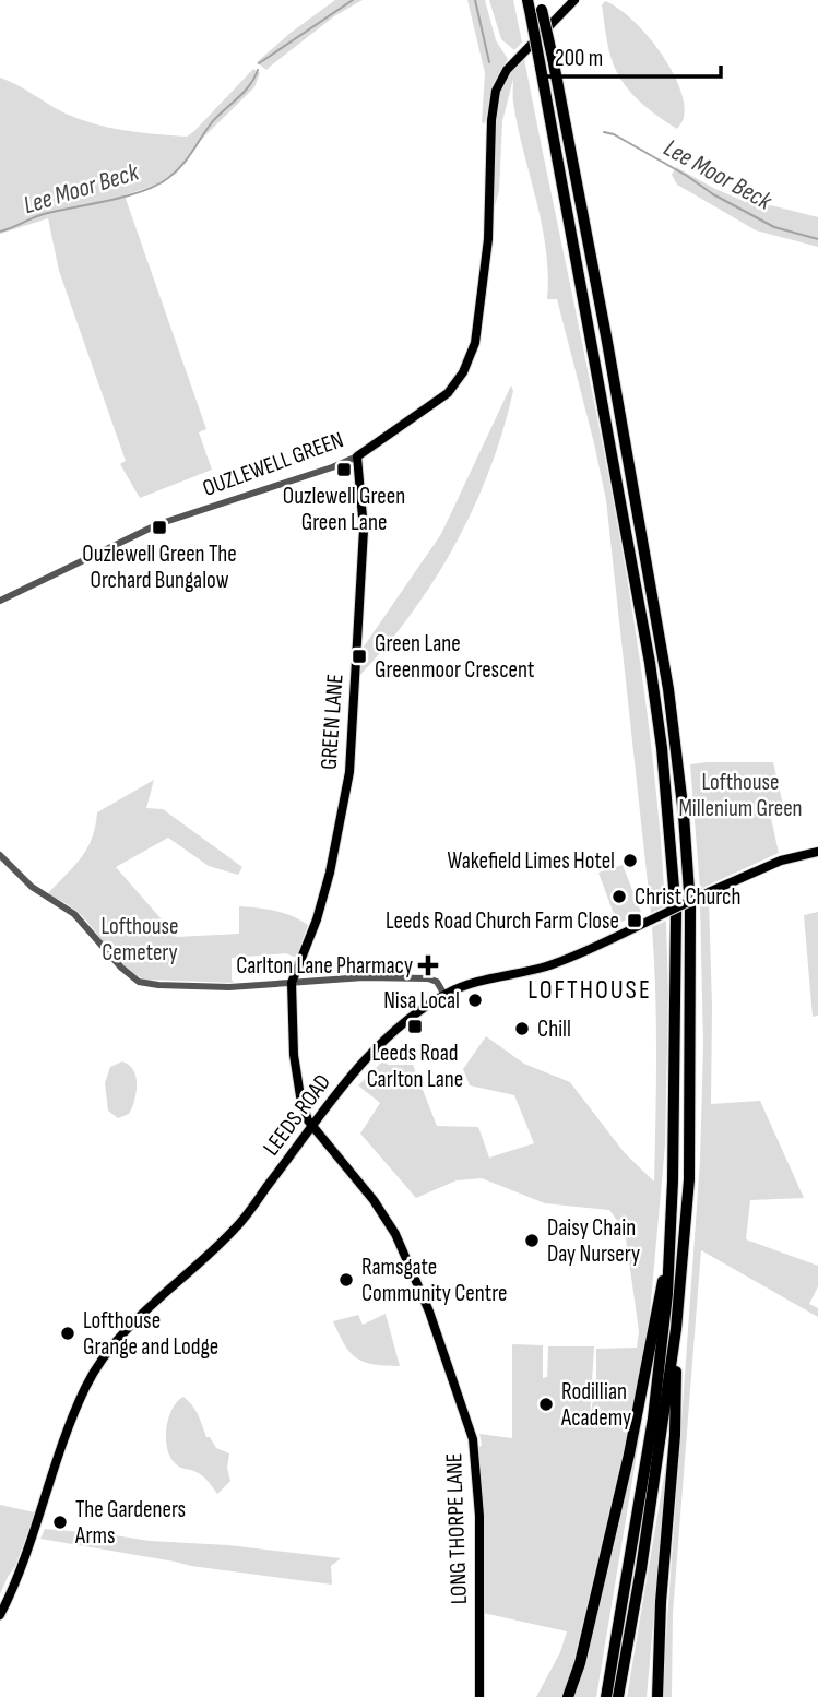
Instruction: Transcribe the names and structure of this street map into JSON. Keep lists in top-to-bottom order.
{
  "streets": {
    "main road": [
      "OUZLEWELL GREEN",
      "GREEN LANE",
      "LEEDS ROAD",
      "LONG THORPE LANE"
    ]
  },
  "crossings": [
    ["OUZLEWELL GREEN", "GREEN LANE"],
    ["LEEDS ROAD", "LONG THORPE LANE"]
  ],
  "districts": ["LOFTHOUSE"],
  "water": ["Lee Moor Beck"],
  "parks": ["Lofthouse Millenium Green", "Lofthouse Cemetery"],
  "places": {
    "transit": [
      "Ouzlewell Green Green Lane",
      "Ouzlewell Green The Orchard Bungalow",
      "Green Lane Greenmoor Crescent",
      "Leeds Road Church Farm Close",
      "Leeds Road Carlton Lane"
    ],
    "other": [
      "Wakefield Limes Hotel",
      "Christ Church",
      "Nisa Local",
      "Chill",
      "Daisy Chain Day Nursery",
      "Ramsgate Community Centre",
      "Lofthouse Grange and Lodge",
      "Rodillian Academy",
      "The Gardeners Arms"
    ],
    "health": ["Carlton Lane Pharmacy"]
  },
  "scale_bar": "200 m"
}
